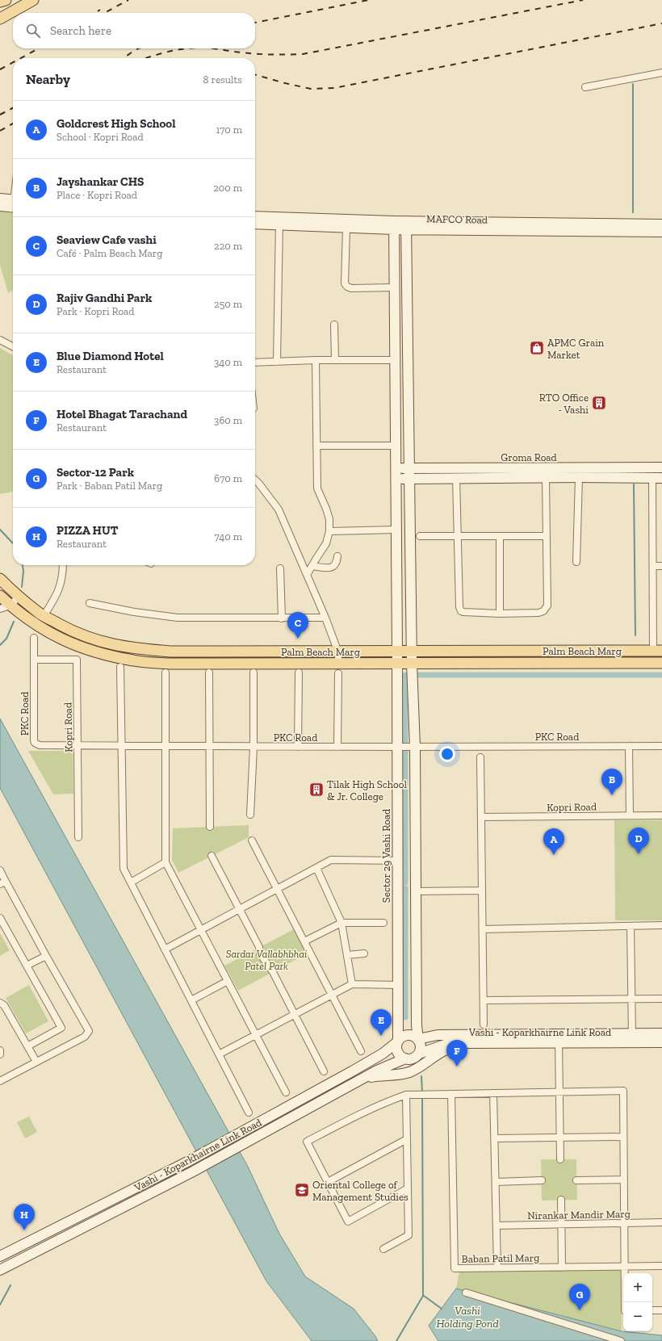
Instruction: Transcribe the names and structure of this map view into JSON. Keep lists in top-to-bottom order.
{
  "streets": {
    "main road": [
      "MAFCO Road",
      "Groma Road",
      "Palm Beach Marg",
      "Sector 29 Vashi Road",
      "Vashi - Koparkhairne Link Road"
    ],
    "street": [
      "PKC Road",
      "Kopri Road",
      "Nirankar Mandir Marg",
      "Baban Patil Marg"
    ]
  },
  "crossings": [
    ["MAFCO Road", "Sector 29 Vashi Road"],
    ["Groma Road", "Sector 29 Vashi Road"],
    ["Palm Beach Marg", "Sector 29 Vashi Road"],
    ["PKC Road", "Kopri Road"],
    ["PKC Road", "Sector 29 Vashi Road"],
    ["Sector 29 Vashi Road", "Vashi - Koparkhairne Link Road"]
  ],
  "water": ["Vashi Holding Pond"],
  "parks": ["Sardar Vallabhbhai Patel Park"],
  "places": {
    "shop": ["APMC Grain Market"],
    "building": ["RTO Office - Vashi", "Tilak High School & Jr. College"],
    "school or university": ["Oriental College of Management Studies"]
  },
  "page": {
    "search": "Search here",
    "heading": ["Nearby", "8 results"],
    "list": [
      {
        "mark": "A",
        "name": "Goldcrest High School",
        "note": "School · Kopri Road",
        "value": "170 m"
      },
      {
        "mark": "B",
        "name": "Jayshankar CHS",
        "note": "Place · Kopri Road",
        "value": "200 m"
      },
      {
        "mark": "C",
        "name": "Seaview Cafe vashi",
        "note": "Café · Palm Beach Marg",
        "value": "220 m"
      },
      {
        "mark": "D",
        "name": "Rajiv Gandhi Park",
        "note": "Park · Kopri Road",
        "value": "250 m"
      },
      {
        "mark": "E",
        "name": "Blue Diamond Hotel",
        "note": "Restaurant",
        "value": "340 m"
      },
      {
        "mark": "F",
        "name": "Hotel Bhagat Tarachand",
        "note": "Restaurant",
        "value": "360 m"
      },
      {
        "mark": "G",
        "name": "Sector-12 Park",
        "note": "Park · Baban Patil Marg",
        "value": "670 m"
      },
      {
        "mark": "H",
        "name": "PIZZA HUT",
        "note": "Restaurant",
        "value": "740 m"
      }
    ],
    "pins": [
      "C",
      "B",
      "D",
      "A",
      "E",
      "F",
      "H",
      "G"
    ],
    "map_buttons": ["+", "−"]
  }
}
